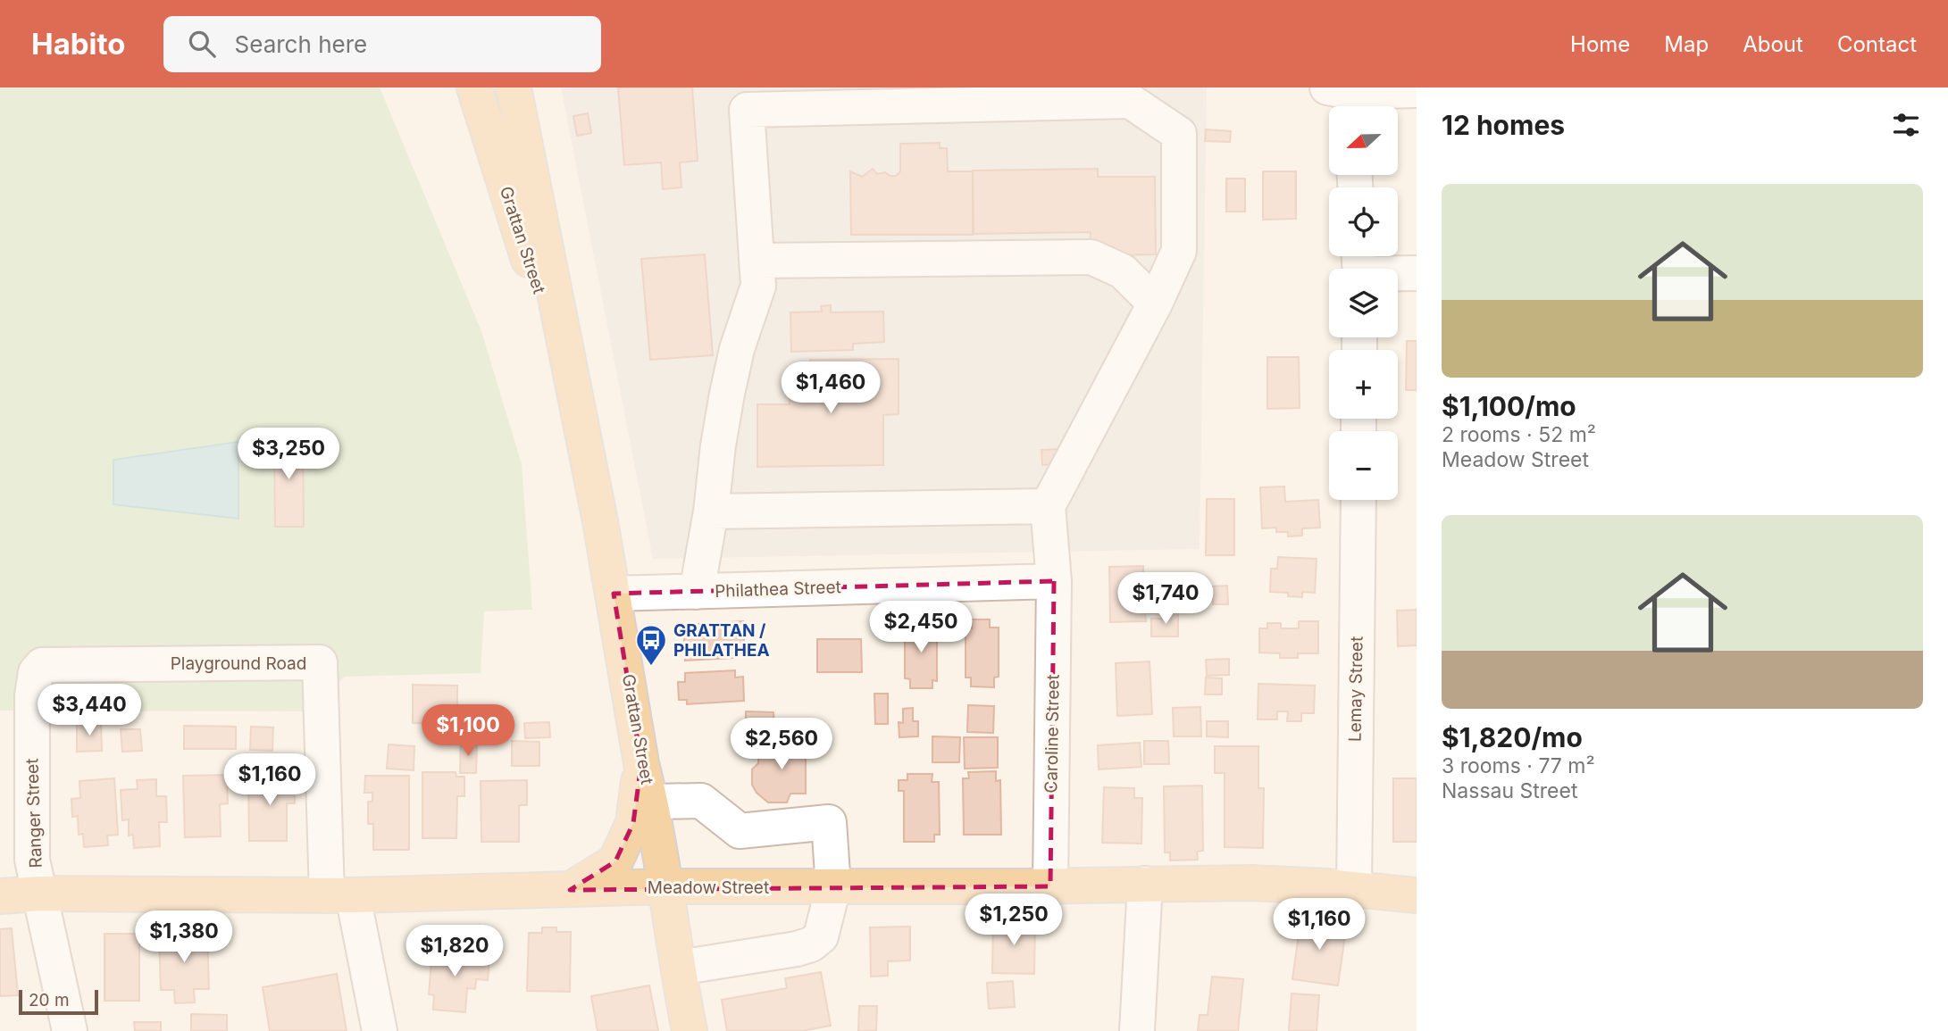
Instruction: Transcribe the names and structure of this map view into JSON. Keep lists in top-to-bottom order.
{
  "streets": {
    "main road": ["Grattan Street", "Meadow Street"],
    "street": [
      "Philathea Street",
      "Playground Road",
      "Lemay Street",
      "Caroline Street",
      "Ranger Street"
    ]
  },
  "crossings": [
    ["Grattan Street", "Philathea Street"],
    ["Grattan Street", "Meadow Street"],
    ["Philathea Street", "Caroline Street"],
    ["Playground Road", "Ranger Street"],
    ["Playground Road", "Meadow Street"],
    ["Lemay Street", "Meadow Street"],
    ["Caroline Street", "Meadow Street"],
    ["Ranger Street", "Meadow Street"]
  ],
  "places": {
    "bus stop": ["GRATTAN / PHILATHEA"]
  },
  "scale_bar": "20 m",
  "north": "left",
  "page": {
    "header": "Habito",
    "search": "Search here",
    "nav": [
      "Home",
      "Map",
      "About",
      "Contact"
    ],
    "heading": "12 homes",
    "map_buttons": ["+", "−"],
    "list": [
      {
        "name": "$1,100/mo",
        "note": "2 rooms · 52 m² · Meadow Street"
      },
      {
        "name": "$1,820/mo",
        "note": "3 rooms · 77 m² · Nassau Street"
      }
    ],
    "price": [
      "$1,460",
      "$3,250",
      "$1,740",
      "$2,450",
      "$3,440",
      "$1,100",
      "$2,560",
      "$1,160",
      "$1,250",
      "$1,160",
      "$1,380",
      "$1,820"
    ],
    "scale": "20 m"
  }
}
